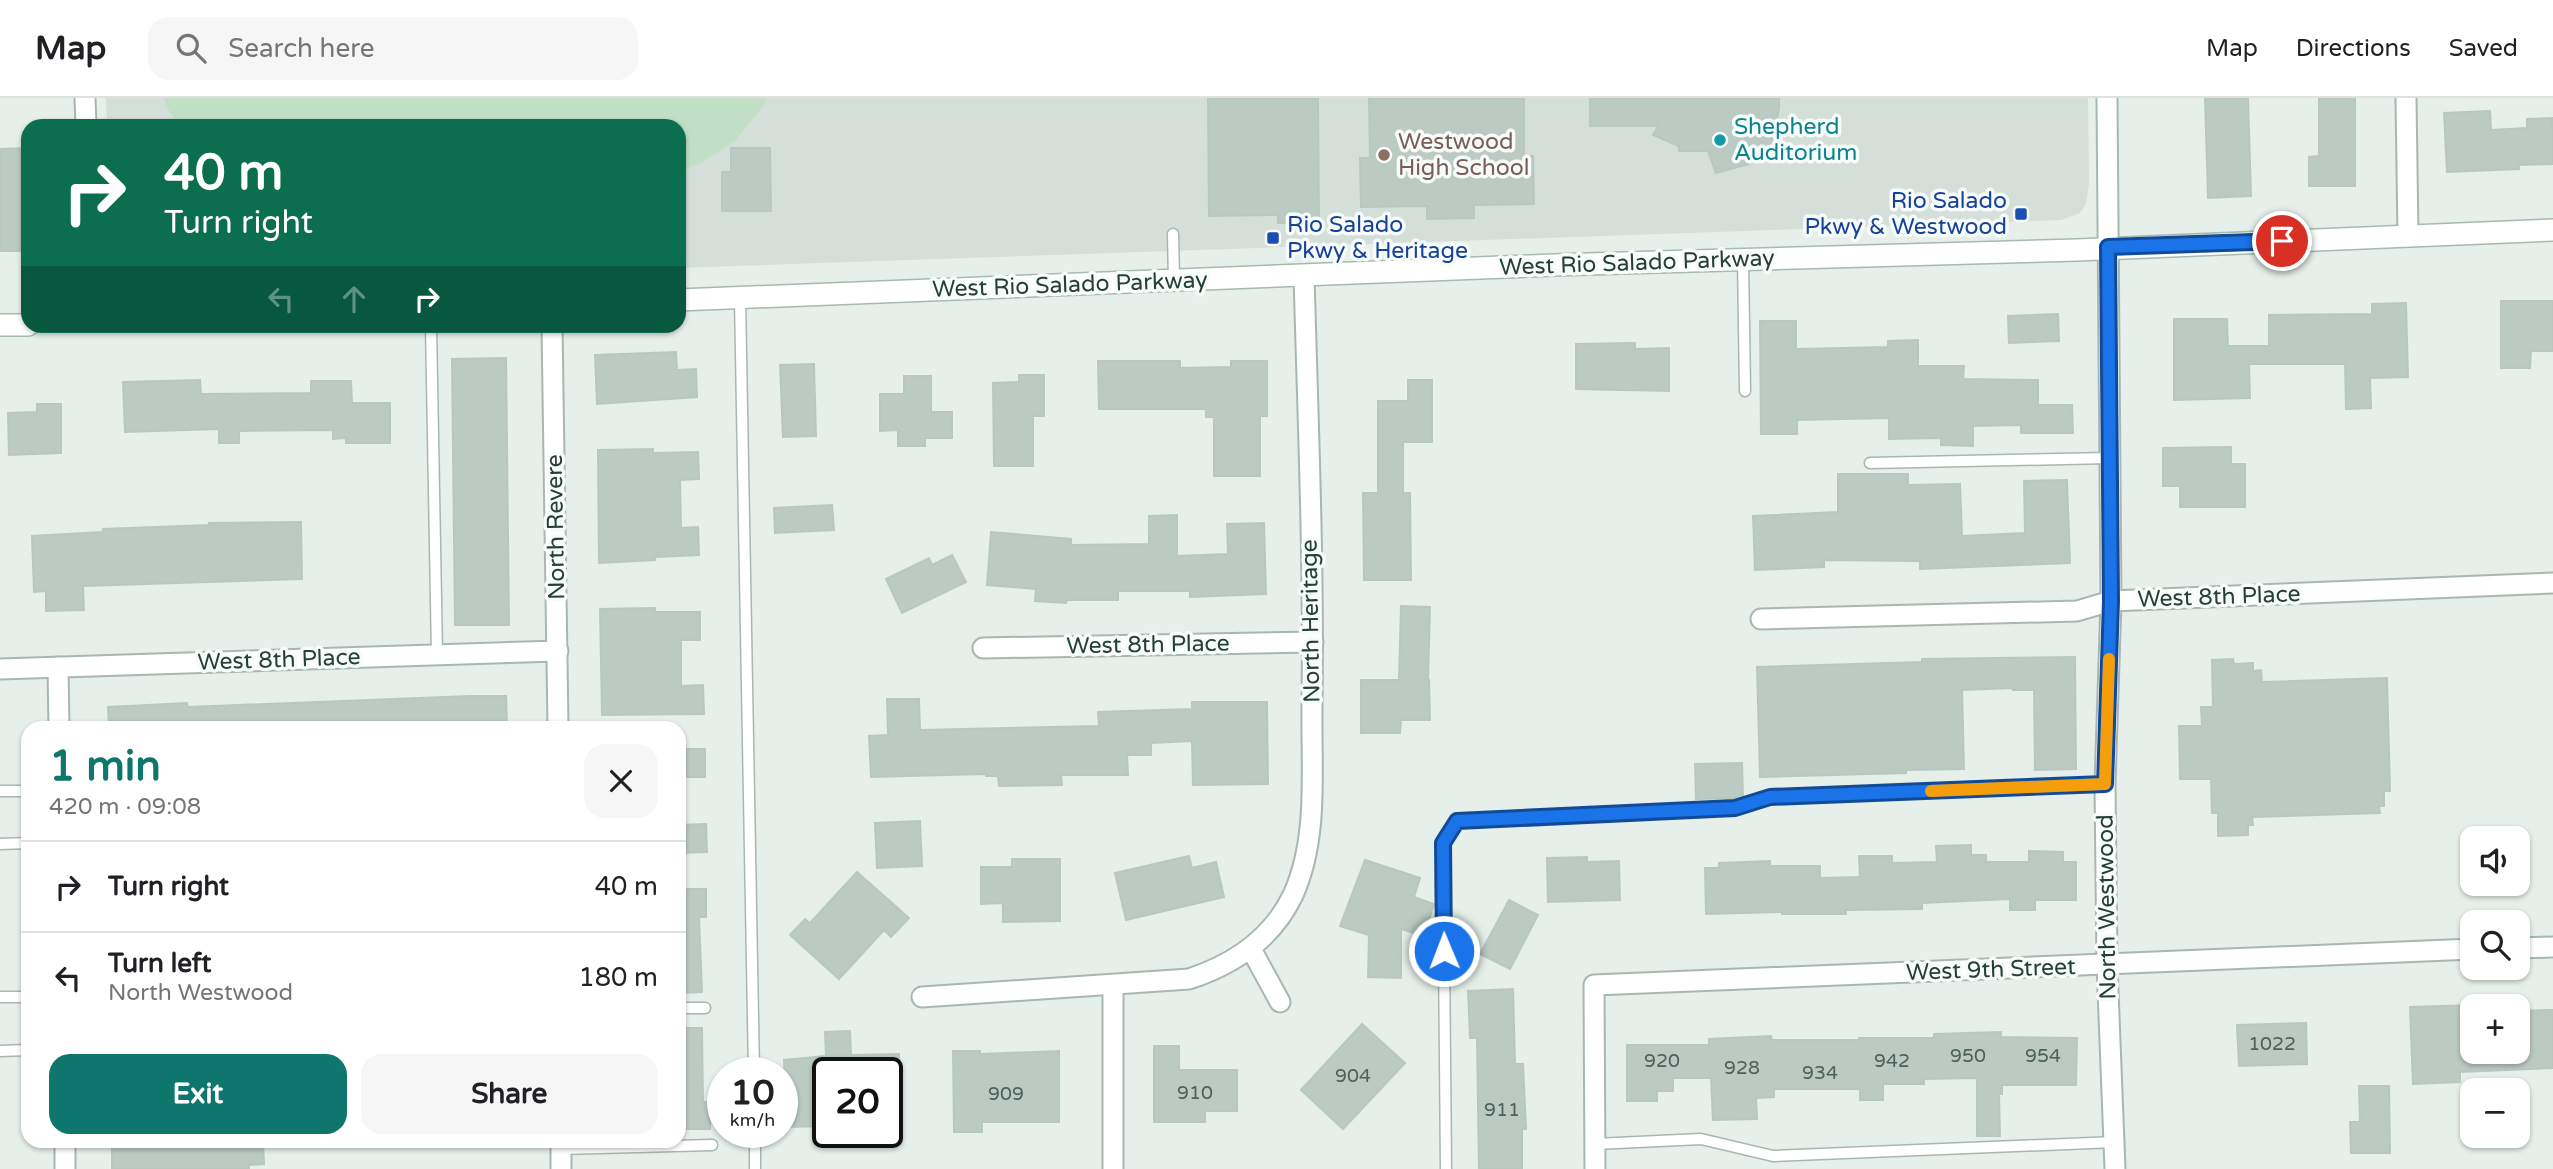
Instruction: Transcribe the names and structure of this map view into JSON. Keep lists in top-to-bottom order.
{
  "streets": {
    "main road": ["West Rio Salado Parkway"],
    "street": [
      "North Revere",
      "West 8th Place",
      "North Heritage",
      "North Westwood",
      "West 9th Street"
    ]
  },
  "crossings": [
    ["West Rio Salado Parkway", "North Heritage"],
    ["West Rio Salado Parkway", "North Westwood"],
    ["North Revere", "West 8th Place"],
    ["West 8th Place", "North Heritage"],
    ["West 8th Place", "North Westwood"],
    ["North Westwood", "West 9th Street"]
  ],
  "places": {
    "other": ["Shepherd Auditorium", "Westwood High School"],
    "transit": ["Rio Salado Pkwy & Westwood", "Rio Salado Pkwy & Heritage"]
  },
  "house_numbers": [
    "1022",
    "950",
    "954",
    "920",
    "942",
    "928",
    "934",
    "904",
    "910",
    "909",
    "911"
  ],
  "page": {
    "header": "Map",
    "search": "Search here",
    "nav": ["Map", "Directions", "Saved"],
    "turn": ["40 m", "Turn right"],
    "heading": ["1 min", "420 m · 09:08"],
    "map_buttons": ["+", "−"],
    "list": [
      {
        "name": "Turn right",
        "value": "40 m"
      },
      {
        "name": "Turn left",
        "note": "North Westwood",
        "value": "180 m"
      }
    ],
    "buttons": ["Exit", "Share"],
    "speed": "10 km/h",
    "limit": "20"
  }
}
